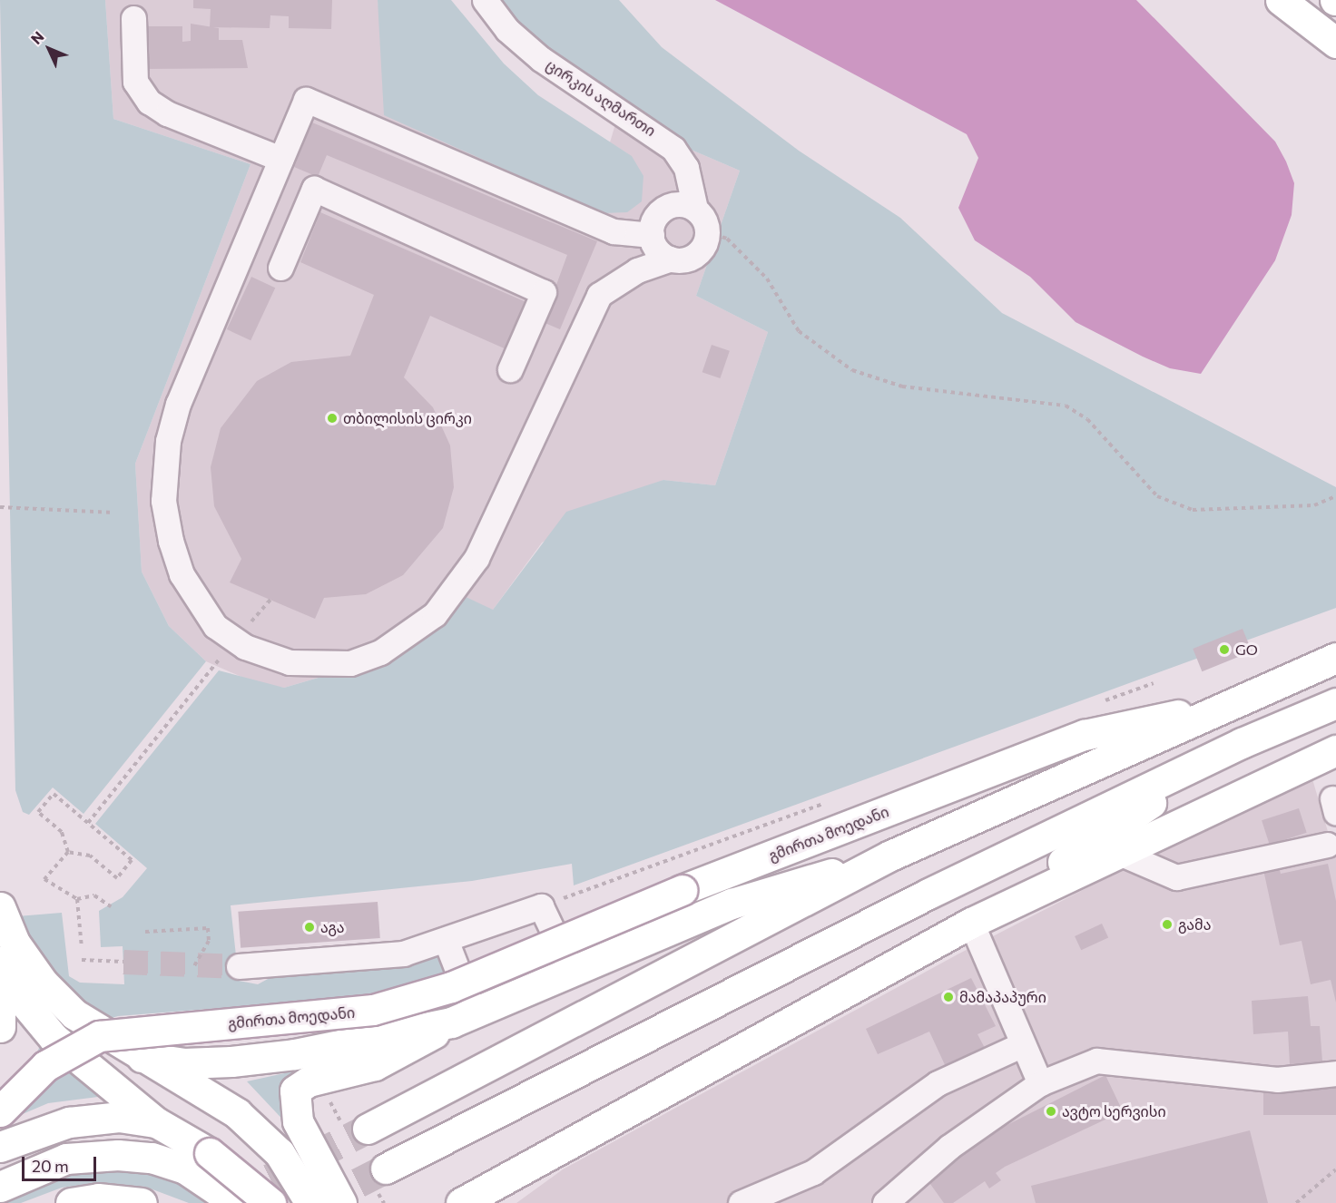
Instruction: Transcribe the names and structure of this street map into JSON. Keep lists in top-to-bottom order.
{
  "streets": {
    "main road": ["გმირთა მოედანი"],
    "street": ["ცირკის აღმართი"]
  },
  "places": [
    "თბილისის ცირკი",
    "GO",
    "გამა",
    "აგა",
    "მამაპაპური",
    "ავტო სერვისი"
  ],
  "scale_bar": "20 m",
  "north": "top left"
}
